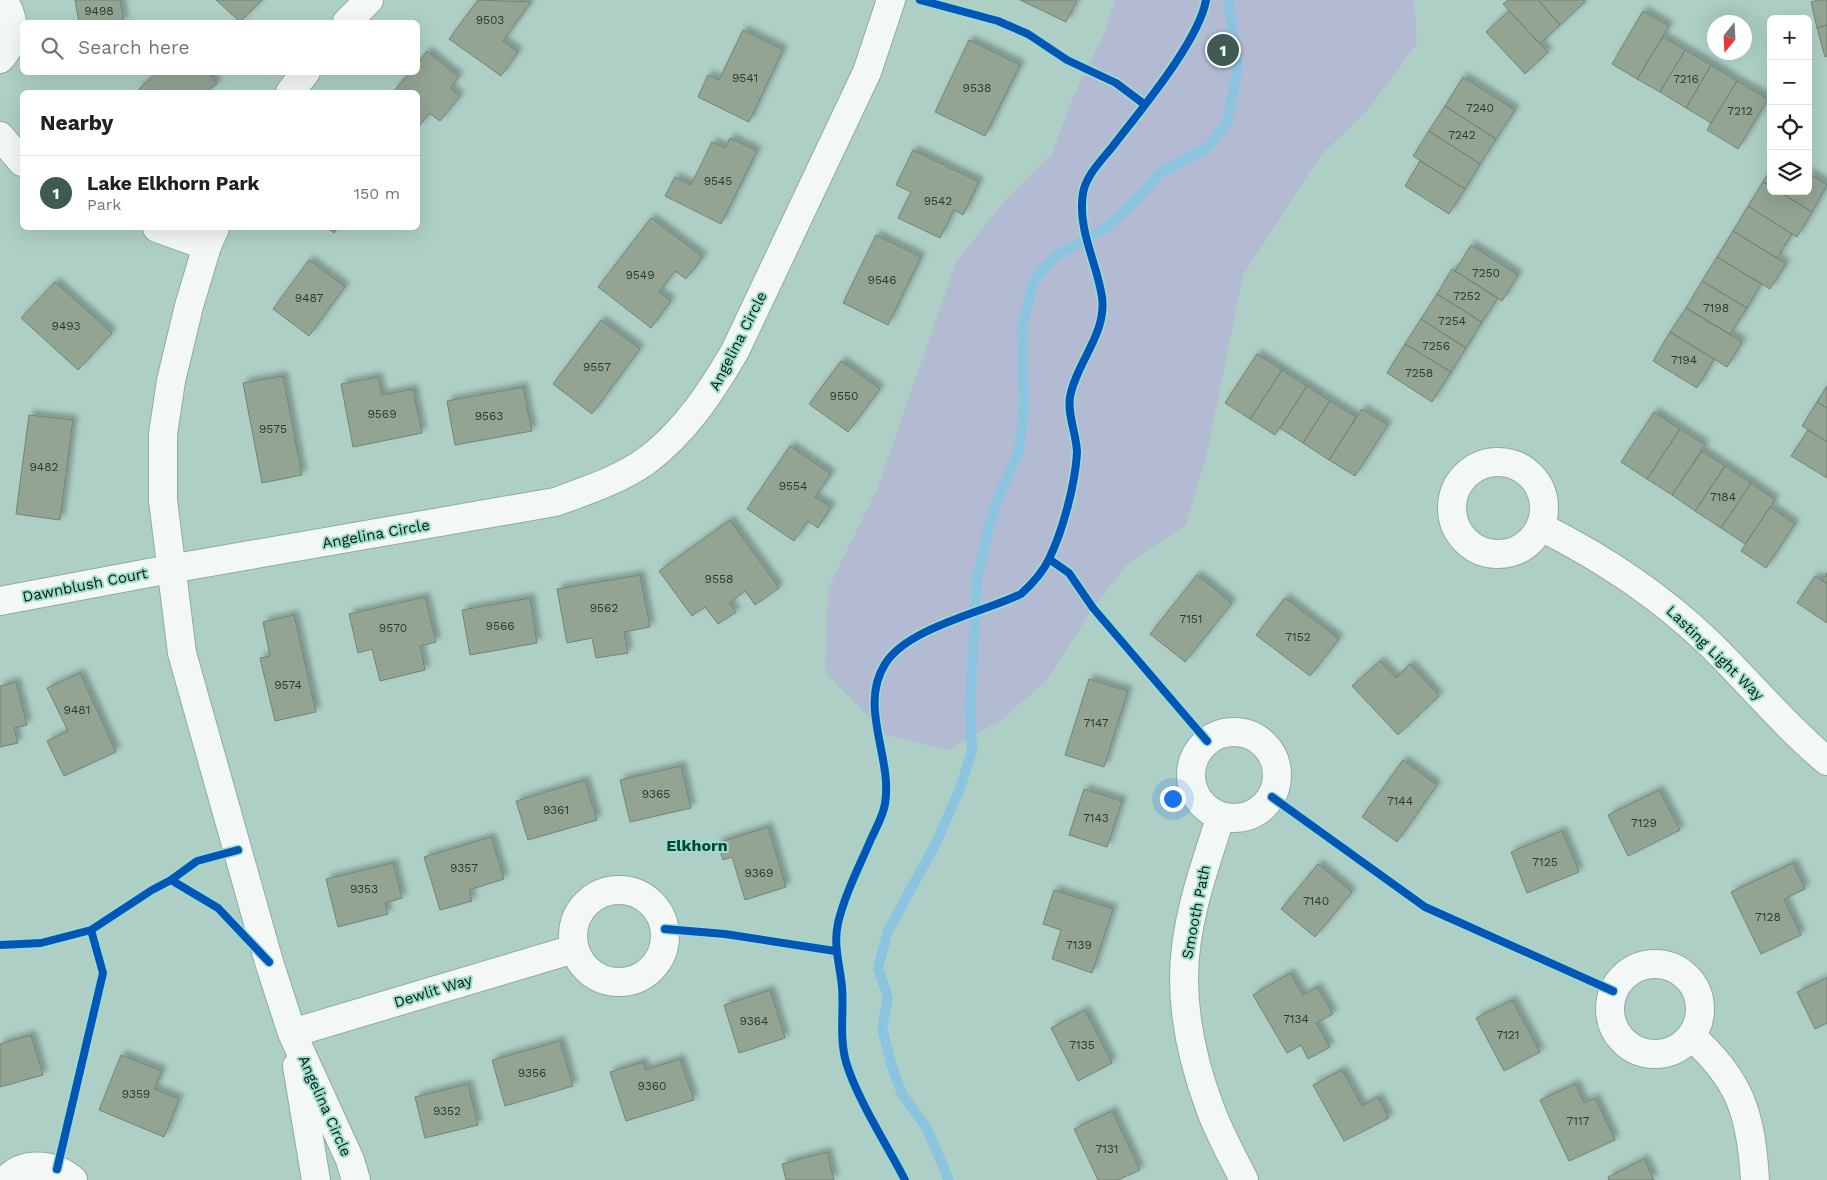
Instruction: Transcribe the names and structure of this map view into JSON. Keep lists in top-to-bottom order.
{
  "streets": {
    "street": [
      "Angelina Circle",
      "Dawnblush Court",
      "Lasting Light Way",
      "Smooth Path",
      "Dewlit Way"
    ]
  },
  "crossings": [
    ["Angelina Circle", "Dawnblush Court"],
    ["Angelina Circle", "Dewlit Way"]
  ],
  "districts": ["Elkhorn"],
  "house_numbers": [
    "9498",
    "9503",
    "9541",
    "7216",
    "9538",
    "7240",
    "7212",
    "7242",
    "9545",
    "9542",
    "7250",
    "9549",
    "9546",
    "7252",
    "9487",
    "7198",
    "7254",
    "9493",
    "7256",
    "7194",
    "9557",
    "7258",
    "9550",
    "9569",
    "9563",
    "9575",
    "9482",
    "9554",
    "7184",
    "9558",
    "9562",
    "7151",
    "9566",
    "9570",
    "7152",
    "9574",
    "9481",
    "7147",
    "9365",
    "7144",
    "9361",
    "7143",
    "7129",
    "7125",
    "9357",
    "9369",
    "9353",
    "7140",
    "7128",
    "7139",
    "7134",
    "9364",
    "7121",
    "7135",
    "9356",
    "9360",
    "9359",
    "9352",
    "7117",
    "7131"
  ],
  "north": "bottom",
  "page": {
    "map_buttons": ["+", "−"],
    "search": "Search here",
    "pins": "1",
    "heading": "Nearby",
    "list": [
      {
        "mark": "1",
        "name": "Lake Elkhorn Park",
        "note": "Park",
        "value": "150 m"
      }
    ]
  }
}
